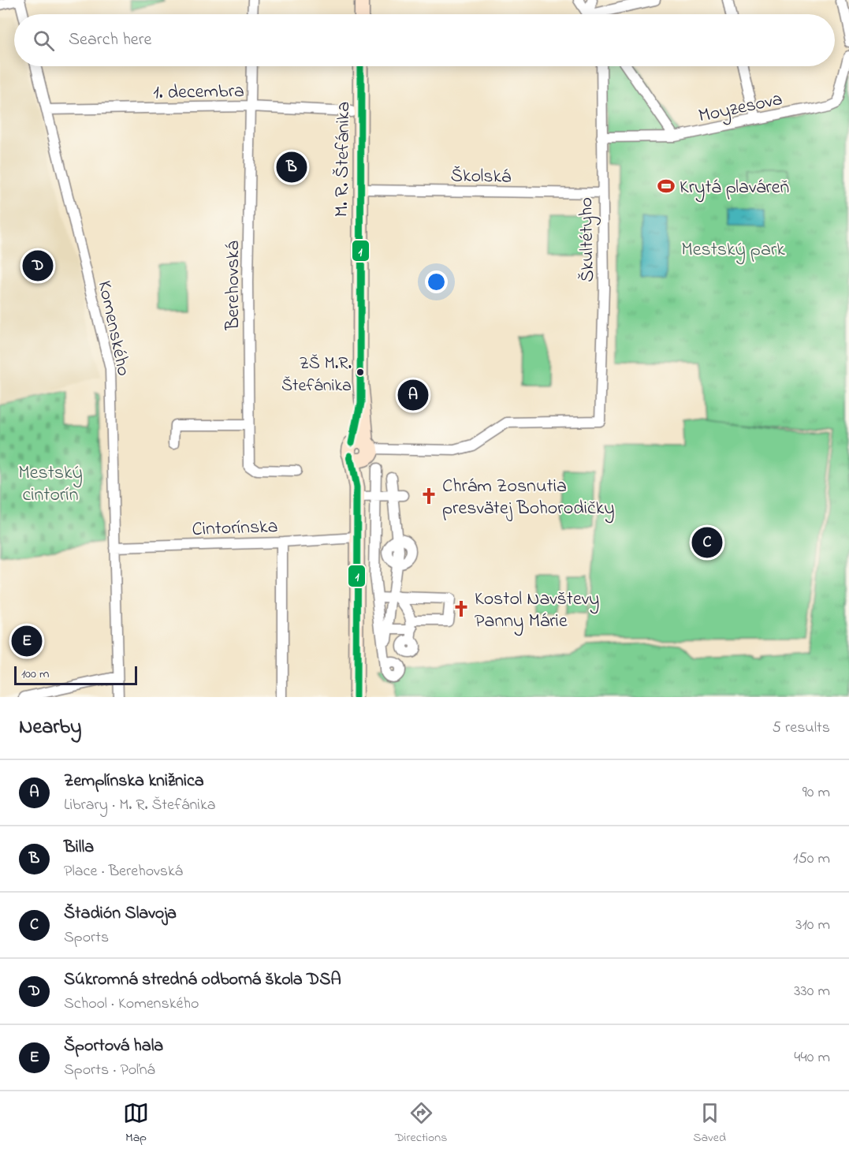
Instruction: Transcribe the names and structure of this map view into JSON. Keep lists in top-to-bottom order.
{
  "streets": {
    "street": [
      "1. decembra",
      "Moyzesova",
      "M. R. Štefánika",
      "Školská",
      "Škultétyho",
      "Berehovská",
      "Komenského",
      "Cintorínska"
    ]
  },
  "crossings": [
    ["1. decembra", "Berehovská"],
    ["1. decembra", "Komenského"],
    ["Moyzesova", "Škultétyho"],
    ["M. R. Štefánika", "Školská"],
    ["M. R. Štefánika", "Škultétyho"],
    ["M. R. Štefánika", "Cintorínska"],
    ["Školská", "Škultétyho"],
    ["Komenského", "Cintorínska"]
  ],
  "parks": ["Mestský park", "Mestský cintorín"],
  "places": {
    "sports": ["Krytá plaváreň"],
    "other": ["ZŠ M.R. Štefánika"],
    "church": ["Chrám Zosnutia presvätej Bohorodičky", "Kostol Navštevy Panny Márie"]
  },
  "lines": ["transit line 1"],
  "scale_bar": "100 m",
  "page": {
    "search": "Search here",
    "pins": [
      "B",
      "D",
      "A",
      "C",
      "E"
    ],
    "scale": "100 m",
    "heading": ["Nearby", "5 results"],
    "list": [
      {
        "mark": "A",
        "name": "Zemplínska knižnica",
        "note": "Library · M. R. Štefánika",
        "value": "90 m"
      },
      {
        "mark": "B",
        "name": "Billa",
        "note": "Place · Berehovská",
        "value": "150 m"
      },
      {
        "mark": "C",
        "name": "Štadión Slavoja",
        "note": "Sports",
        "value": "310 m"
      },
      {
        "mark": "D",
        "name": "Súkromná stredná odborná škola DSA",
        "note": "School · Komenského",
        "value": "330 m"
      },
      {
        "mark": "E",
        "name": "Športová hala",
        "note": "Sports · Poľná",
        "value": "440 m"
      }
    ],
    "nav": ["Map", "Directions", "Saved"]
  }
}
